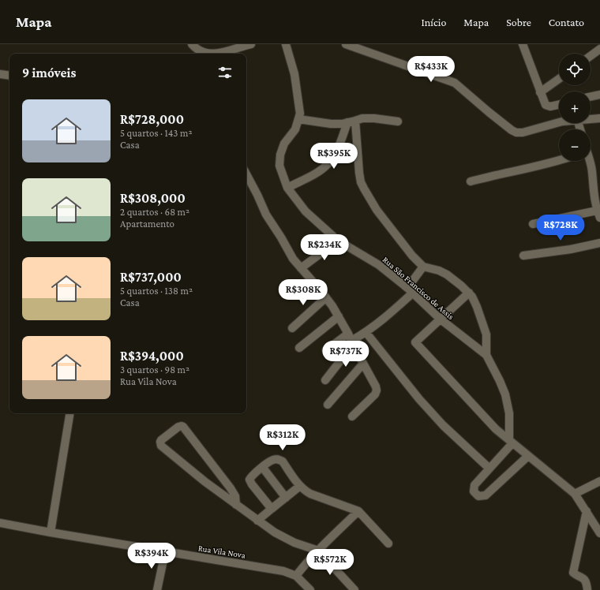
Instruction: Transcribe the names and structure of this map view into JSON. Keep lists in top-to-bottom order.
{
  "streets": {
    "street": ["Rua São Francisco de Assis", "Rua Vila Nova"]
  },
  "page": {
    "header": "Mapa",
    "nav": [
      "Início",
      "Mapa",
      "Sobre",
      "Contato"
    ],
    "map_buttons": ["+", "−"],
    "heading": "9 imóveis",
    "price": [
      "R$433K",
      "R$395K",
      "R$728K",
      "R$234K",
      "R$308K",
      "R$737K",
      "R$312K",
      "R$394K",
      "R$572K"
    ],
    "list": [
      {
        "name": "R$728,000",
        "note": "5 quartos · 143 m² · Casa"
      },
      {
        "name": "R$308,000",
        "note": "2 quartos · 68 m² · Apartamento"
      },
      {
        "name": "R$737,000",
        "note": "5 quartos · 138 m² · Casa"
      },
      {
        "name": "R$394,000",
        "note": "3 quartos · 98 m² · Rua Vila Nova"
      }
    ]
  }
}
